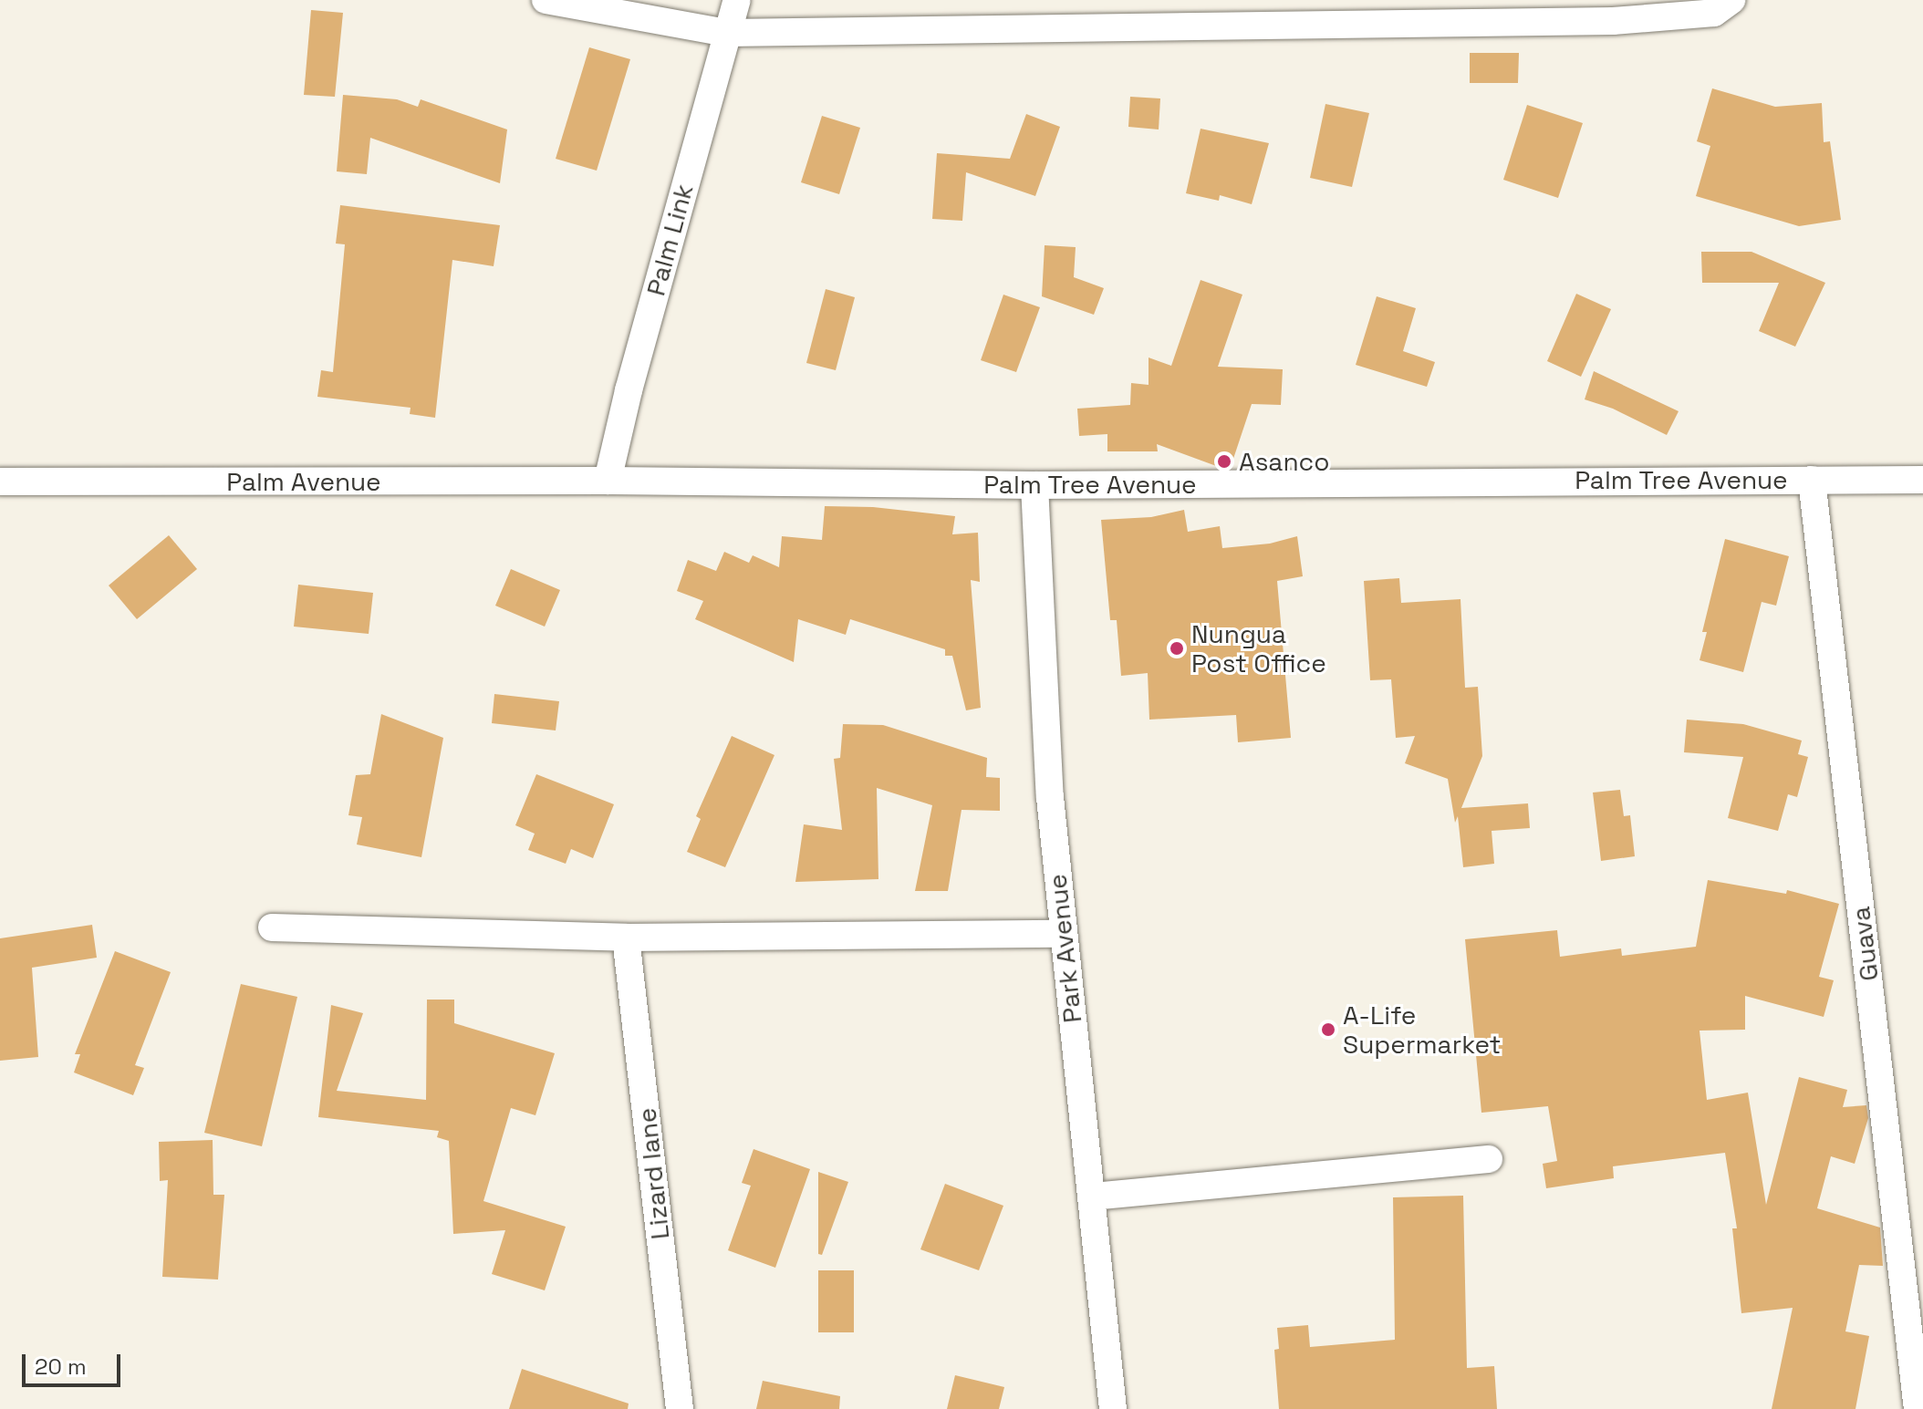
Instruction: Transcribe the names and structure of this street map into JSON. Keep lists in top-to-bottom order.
{
  "streets": {
    "street": [
      "Palm Link",
      "Palm Tree Avenue",
      "Palm Avenue",
      "Guava",
      "Park Avenue",
      "Lizard lane"
    ]
  },
  "crossings": [
    ["Palm Link", "Palm Tree Avenue"],
    ["Palm Link", "Palm Avenue"],
    ["Palm Tree Avenue", "Palm Avenue"],
    ["Palm Tree Avenue", "Guava"],
    ["Palm Tree Avenue", "Park Avenue"]
  ],
  "places": ["Asanco", "Nungua Post Office", "A-Life Supermarket"],
  "scale_bar": "20 m"
}
